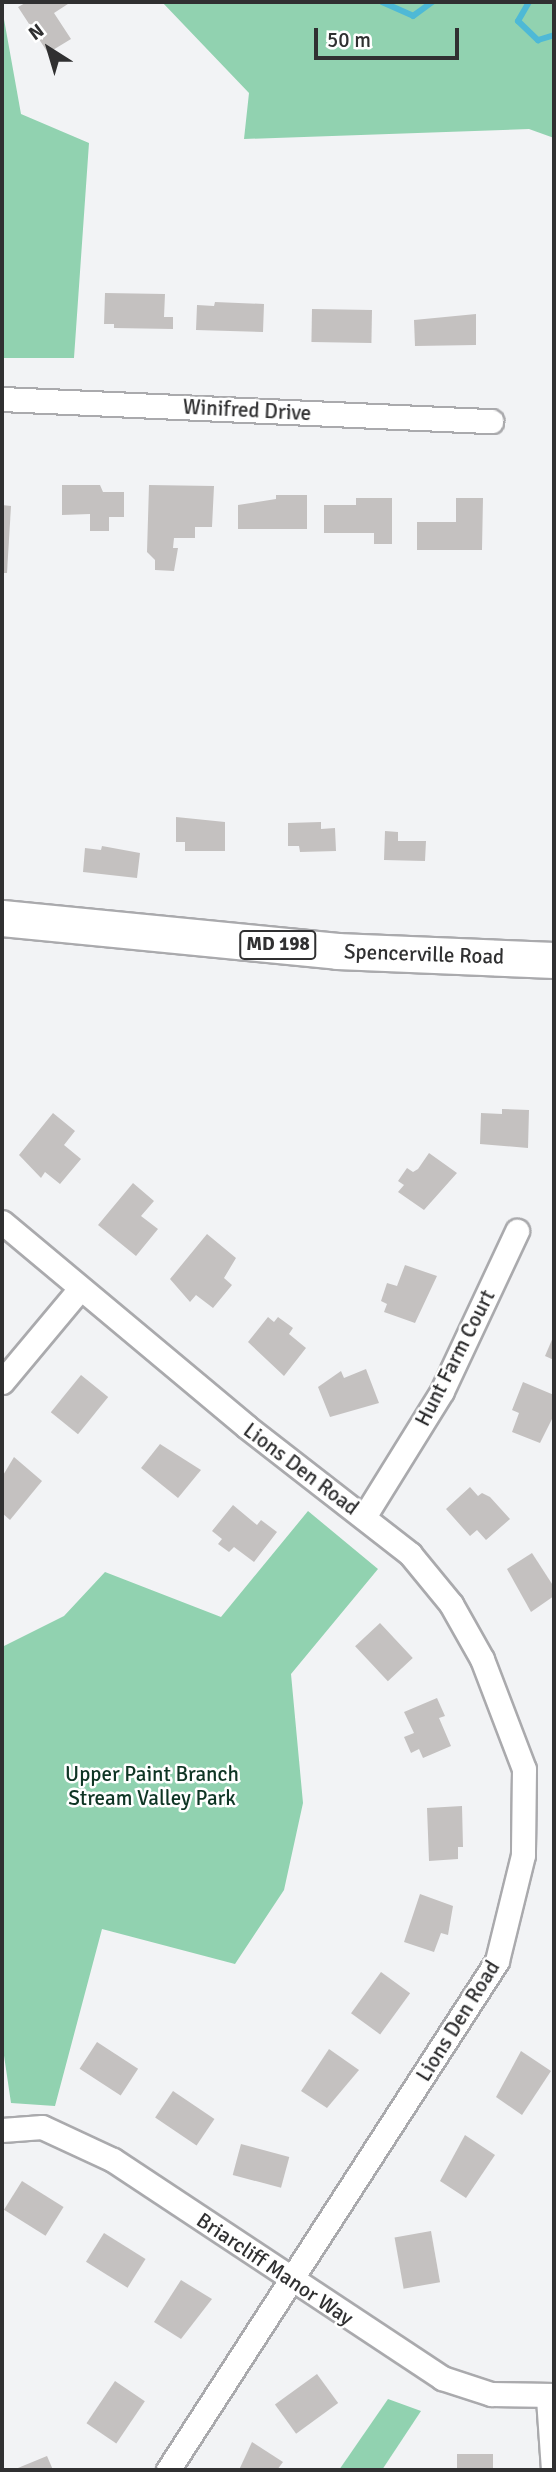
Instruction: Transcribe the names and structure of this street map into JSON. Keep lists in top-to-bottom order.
{
  "streets": {
    "main road": ["MD 198", "Spencerville Road"],
    "street": [
      "Winifred Drive",
      "Hunt Farm Court",
      "Lions Den Road",
      "Briarcliff Manor Way"
    ]
  },
  "crossings": [
    ["Hunt Farm Court", "Lions Den Road"],
    ["Lions Den Road", "Briarcliff Manor Way"]
  ],
  "parks": ["Upper Paint Branch Stream Valley Park"],
  "scale_bar": "50 m",
  "north": "top left"
}
